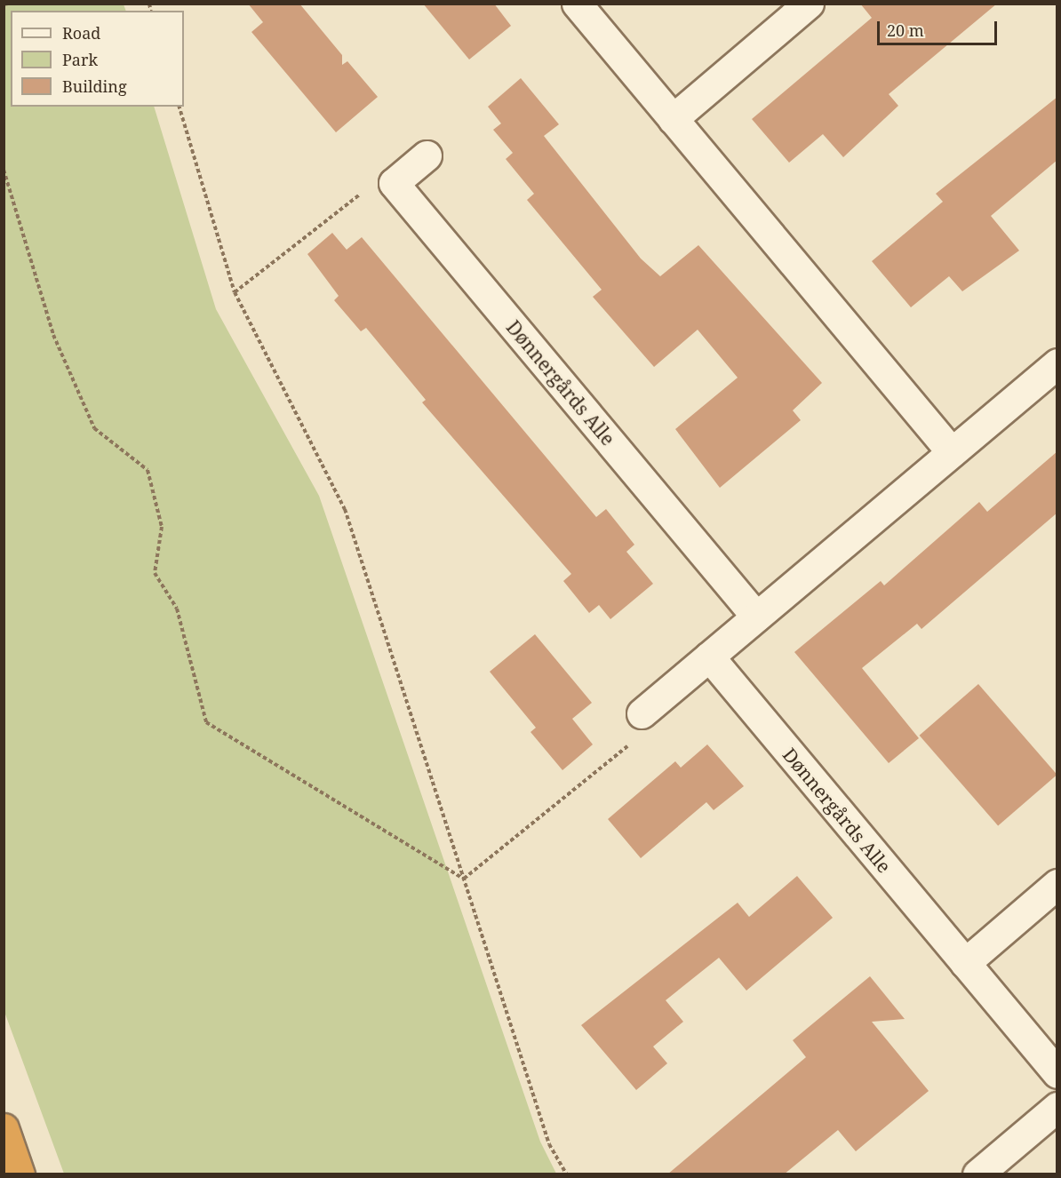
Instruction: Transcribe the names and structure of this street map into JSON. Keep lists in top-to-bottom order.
{
  "streets": {
    "street": ["Dønnergårds Alle"]
  },
  "legend": ["Road", "Park", "Building"],
  "scale_bar": "20 m"
}
